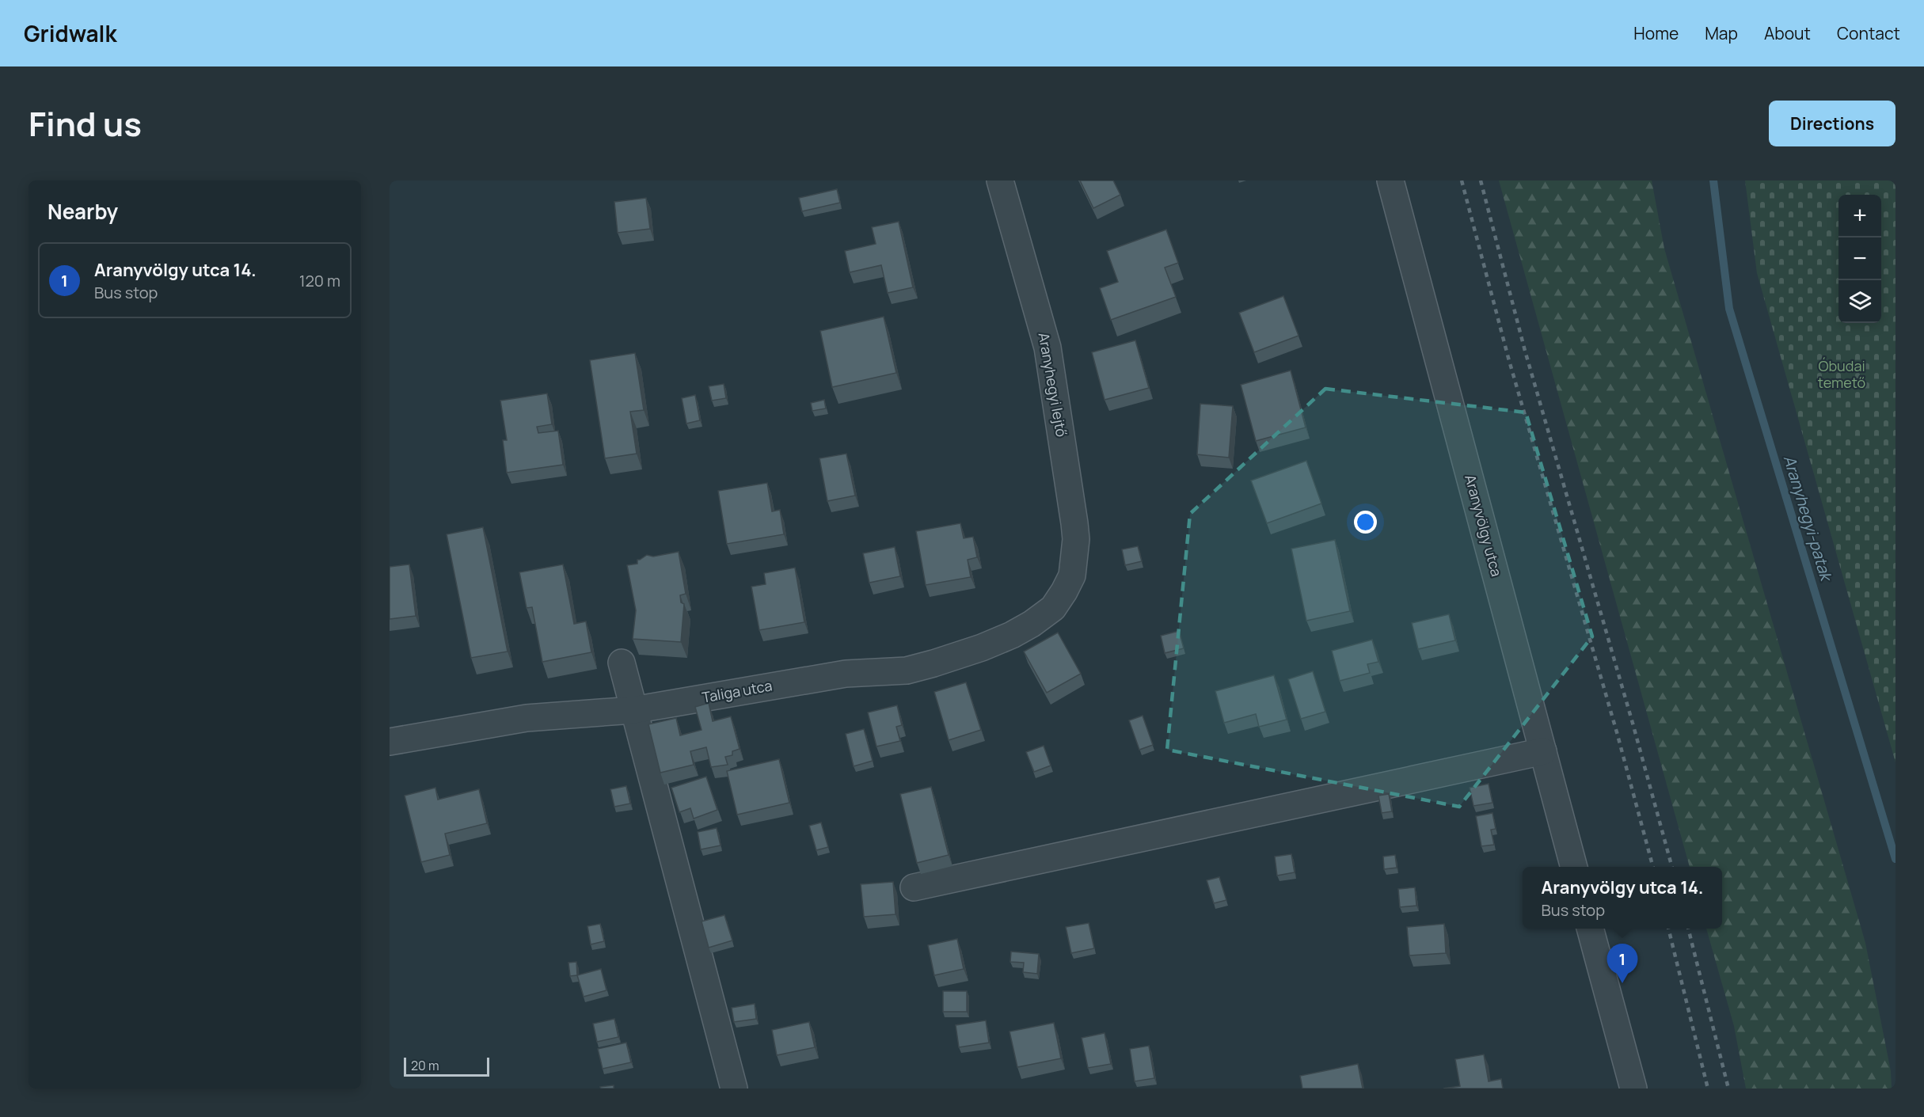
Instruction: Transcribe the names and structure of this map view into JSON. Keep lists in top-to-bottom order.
{
  "streets": {
    "street": ["Aranyhegyi lejtő", "Aranyvölgy utca", "Taliga utca"]
  },
  "crossings": [
    ["Aranyhegyi lejtő", "Taliga utca"]
  ],
  "water": ["Aranyhegyi-patak"],
  "parks": ["Óbudai temető"],
  "scale_bar": "20 m",
  "page": {
    "header": "Gridwalk",
    "nav": [
      "Home",
      "Map",
      "About",
      "Contact"
    ],
    "title": "Find us",
    "buttons": "Directions",
    "heading": "Nearby",
    "map_buttons": ["+", "−"],
    "list": [
      {
        "mark": "1",
        "name": "Aranyvölgy utca 14.",
        "note": "Bus stop",
        "value": "120 m"
      }
    ],
    "popup": ["Aranyvölgy utca 14.", "Bus stop"],
    "pins": "1",
    "scale": "20 m"
  }
}
